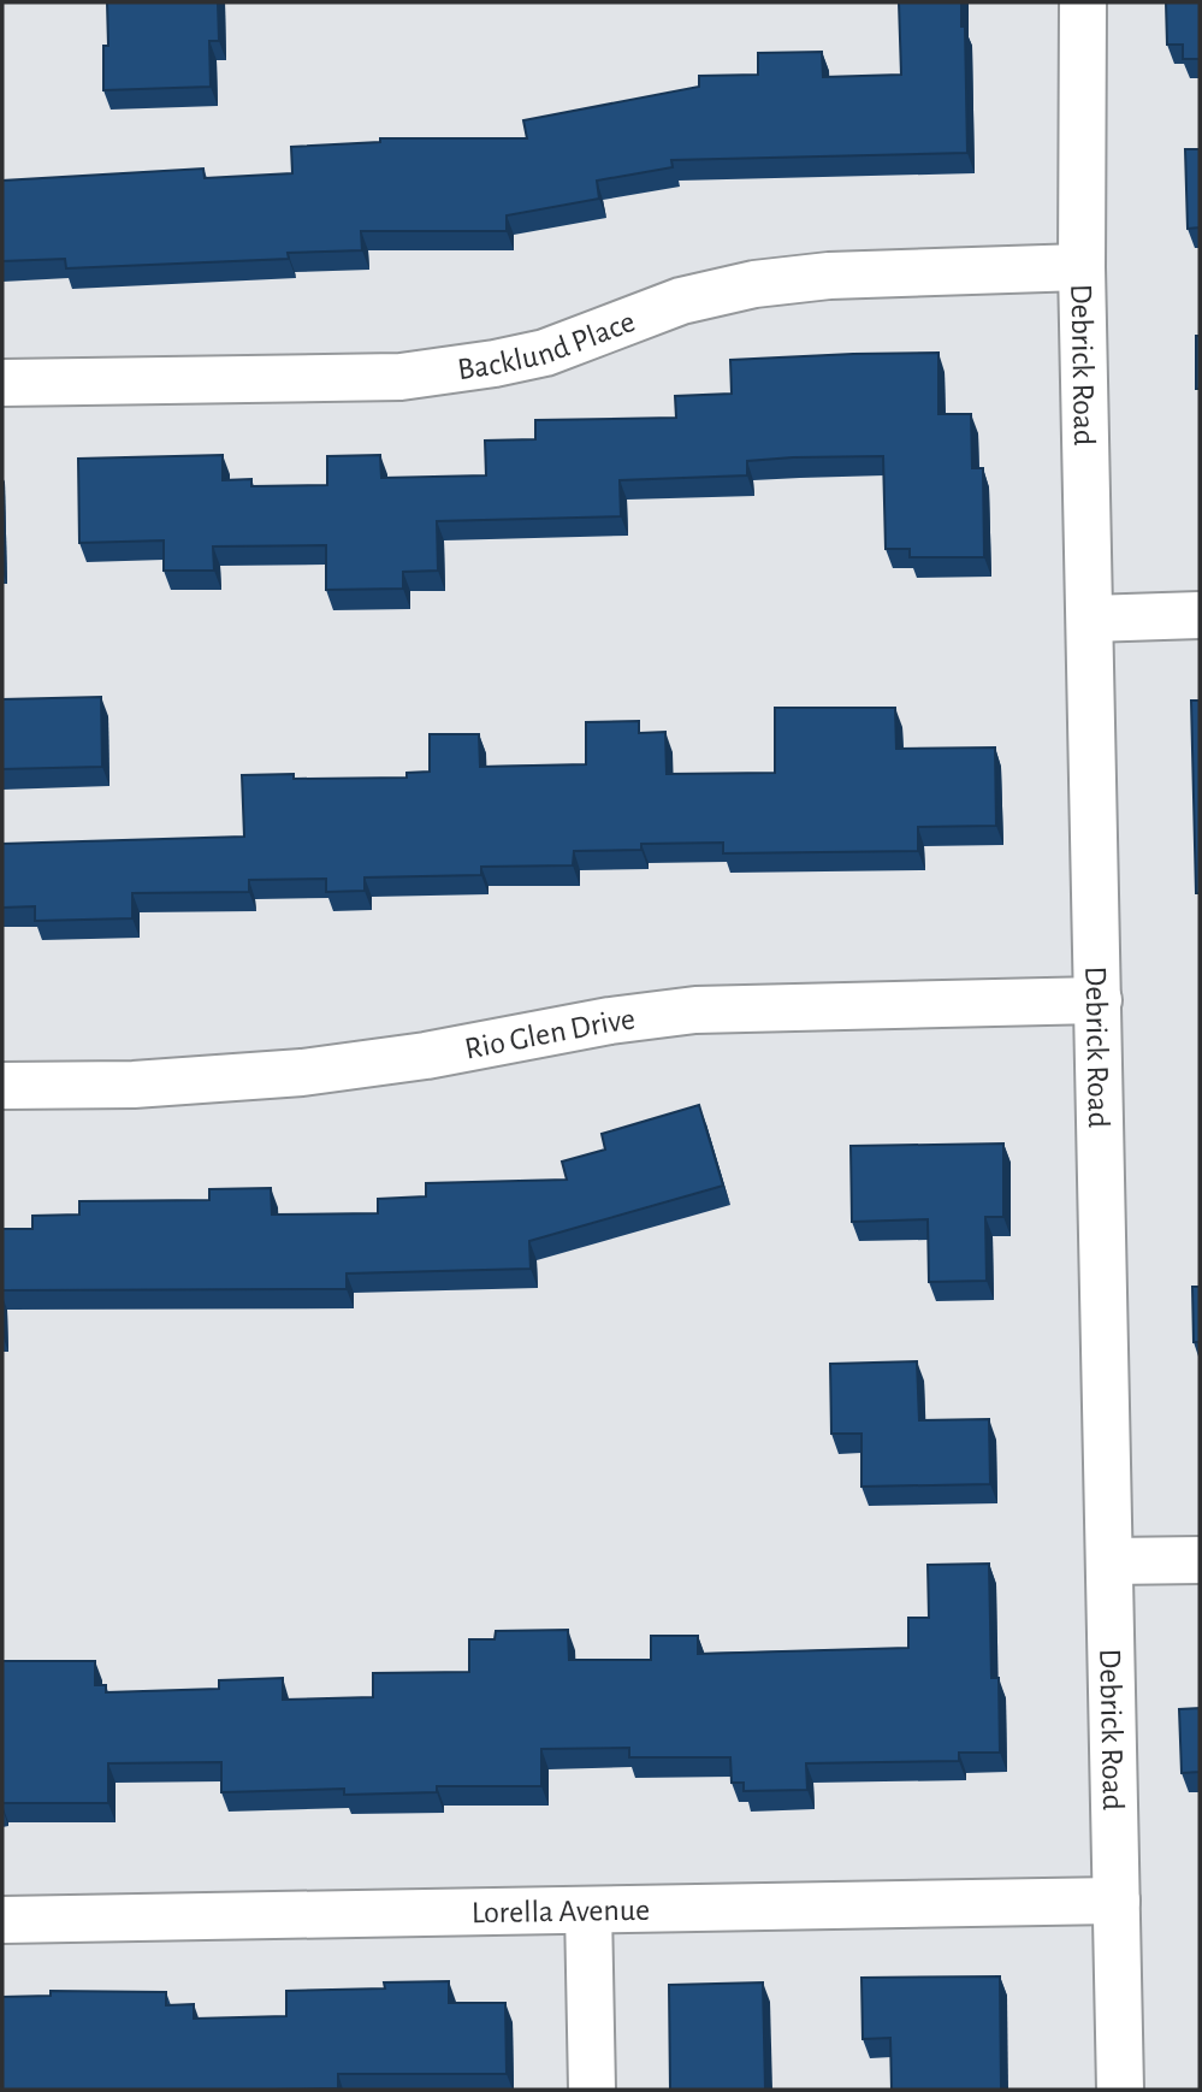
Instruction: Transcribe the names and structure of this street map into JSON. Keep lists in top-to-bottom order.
{
  "streets": {
    "street": [
      "Backlund Place",
      "Debrick Road",
      "Rio Glen Drive",
      "Lorella Avenue"
    ]
  },
  "crossings": [
    ["Backlund Place", "Debrick Road"],
    ["Debrick Road", "Rio Glen Drive"],
    ["Debrick Road", "Lorella Avenue"]
  ]
}
